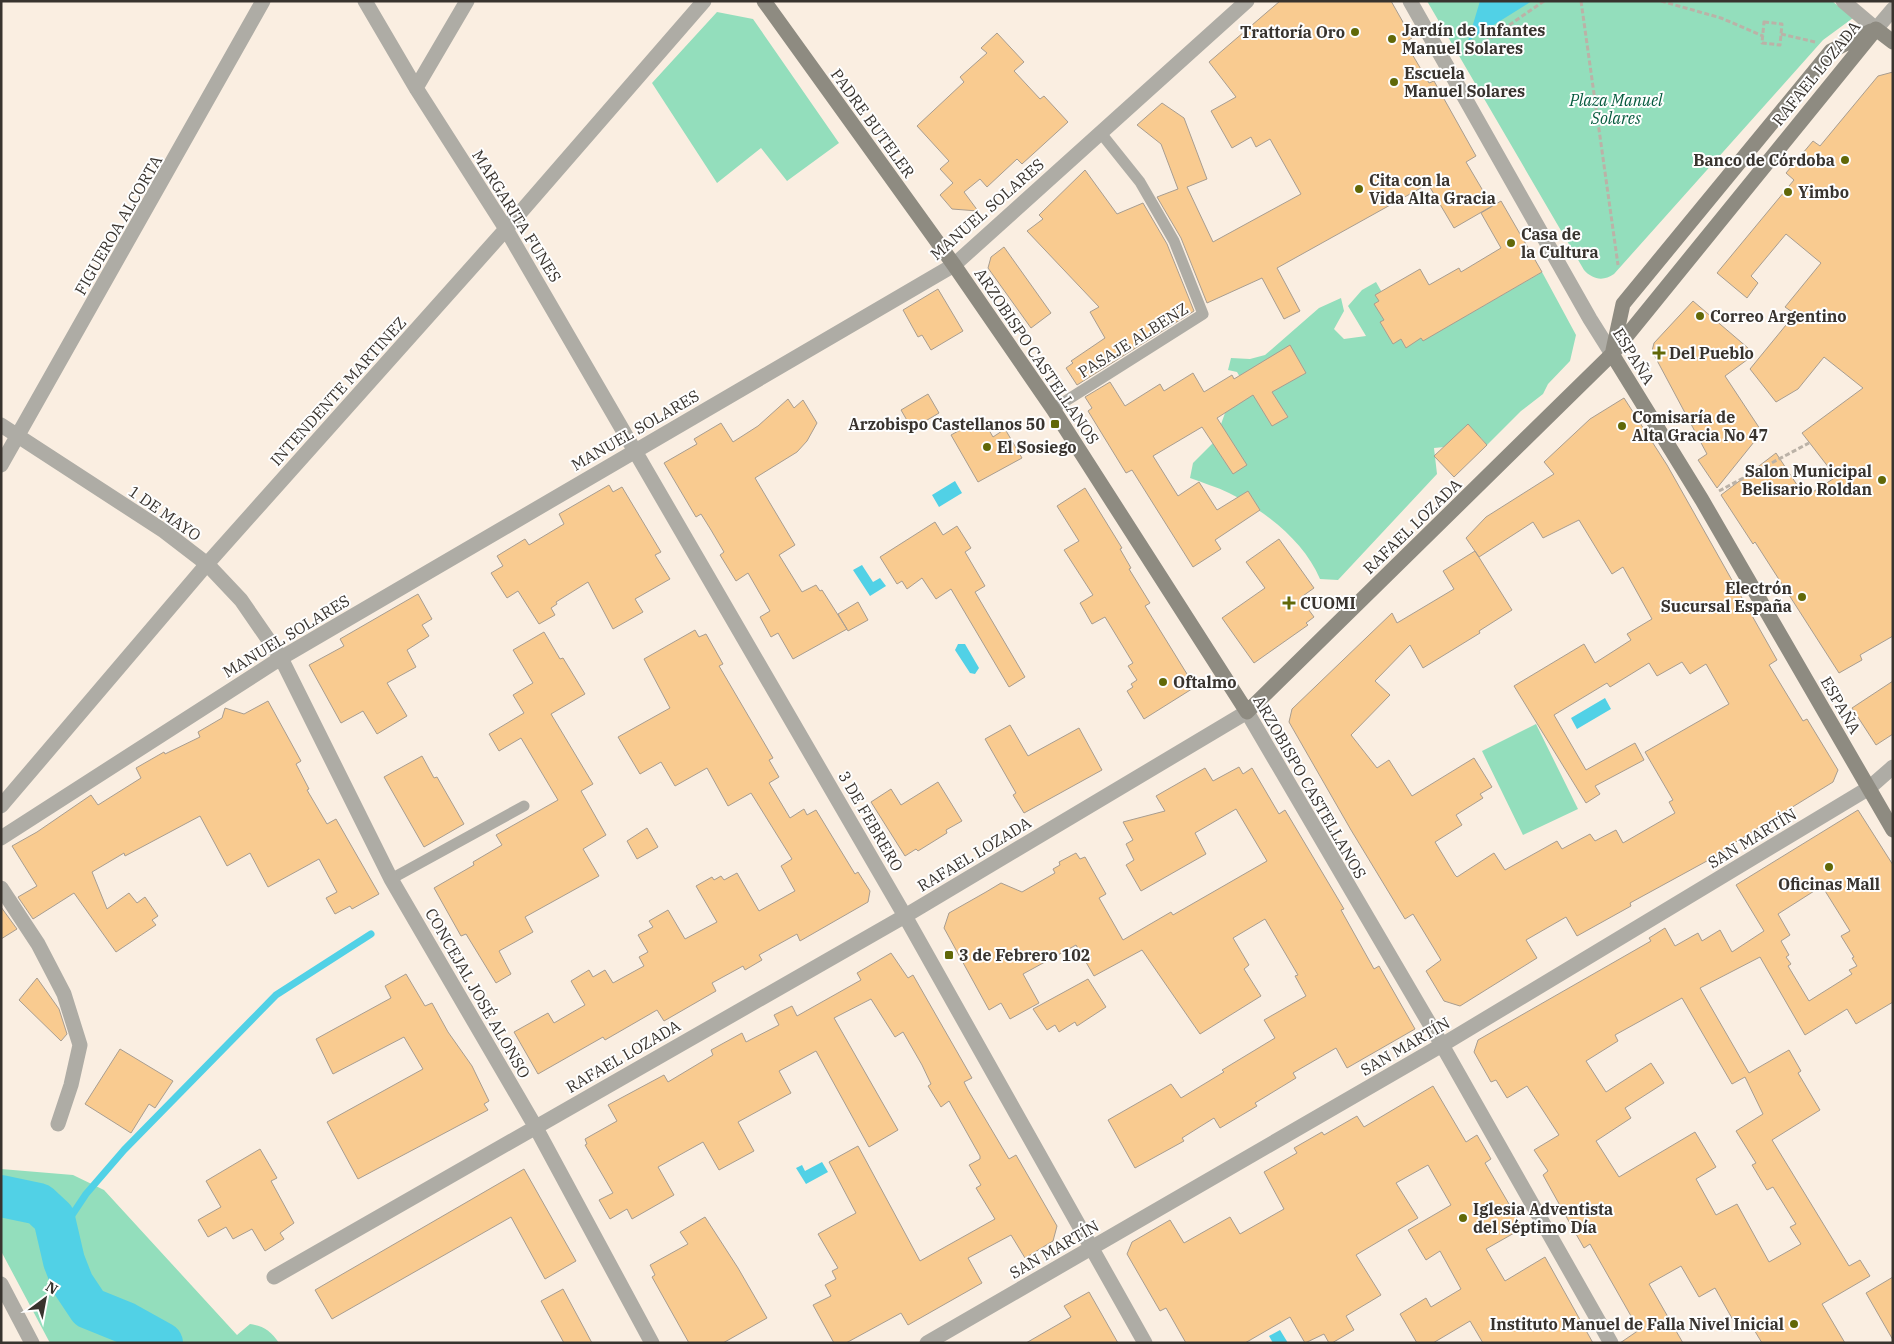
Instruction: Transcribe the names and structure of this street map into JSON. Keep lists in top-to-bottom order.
{
  "streets": {
    "street": [
      "RAFAEL LOZADA",
      "PADRE BUTELER",
      "MANUEL SOLARES",
      "MARGARITA FUNES",
      "FIGUEROA ALCORTA",
      "ARZOBISPO CASTELLANOS",
      "ESPAÑA",
      "INTENDENTE MARTINEZ",
      "1 DE MAYO",
      "3 DE FEBRERO",
      "SAN MARTÍN",
      "CONCEJAL JOSÉ ALONSO"
    ],
    "lane": ["PASAJE ALBENZ"]
  },
  "crossings": [
    ["RAFAEL LOZADA", "ARZOBISPO CASTELLANOS"],
    ["RAFAEL LOZADA", "ESPAÑA"],
    ["RAFAEL LOZADA", "3 DE FEBRERO"],
    ["RAFAEL LOZADA", "CONCEJAL JOSÉ ALONSO"],
    ["PADRE BUTELER", "MANUEL SOLARES"],
    ["PADRE BUTELER", "ARZOBISPO CASTELLANOS"],
    ["MANUEL SOLARES", "MARGARITA FUNES"],
    ["MANUEL SOLARES", "PASAJE ALBENZ"],
    ["MANUEL SOLARES", "ARZOBISPO CASTELLANOS"],
    ["MANUEL SOLARES", "1 DE MAYO"],
    ["MANUEL SOLARES", "3 DE FEBRERO"],
    ["MANUEL SOLARES", "CONCEJAL JOSÉ ALONSO"],
    ["MARGARITA FUNES", "INTENDENTE MARTINEZ"],
    ["MARGARITA FUNES", "3 DE FEBRERO"],
    ["FIGUEROA ALCORTA", "1 DE MAYO"],
    ["PASAJE ALBENZ", "ARZOBISPO CASTELLANOS"],
    ["ARZOBISPO CASTELLANOS", "SAN MARTÍN"],
    ["ESPAÑA", "SAN MARTÍN"],
    ["INTENDENTE MARTINEZ", "1 DE MAYO"],
    ["1 DE MAYO", "CONCEJAL JOSÉ ALONSO"],
    ["3 DE FEBRERO", "SAN MARTÍN"]
  ],
  "parks": ["Plaza Manuel Solares"],
  "places": {
    "other": [
      "Trattoría Oro",
      "Jardín de Infantes Manuel Solares",
      "Escuela Manuel Solares",
      "Banco de Córdoba",
      "Cita con la Vida Alta Gracia",
      "Yimbo",
      "Casa de la Cultura",
      "Correo Argentino",
      "Comisaría de Alta Gracia No 47",
      "El Sosiego",
      "Salon Municipal Belisario Roldan",
      "Electrón Sucursal España",
      "Oftalmo",
      "Oficinas Mall",
      "Iglesia Adventista del Séptimo Día",
      "Instituto Manuel de Falla Nivel Inicial"
    ],
    "health": ["Del Pueblo", "CUOMI"],
    "transit": ["Arzobispo Castellanos 50", "3 de Febrero 102"]
  },
  "north": "top right"
}
